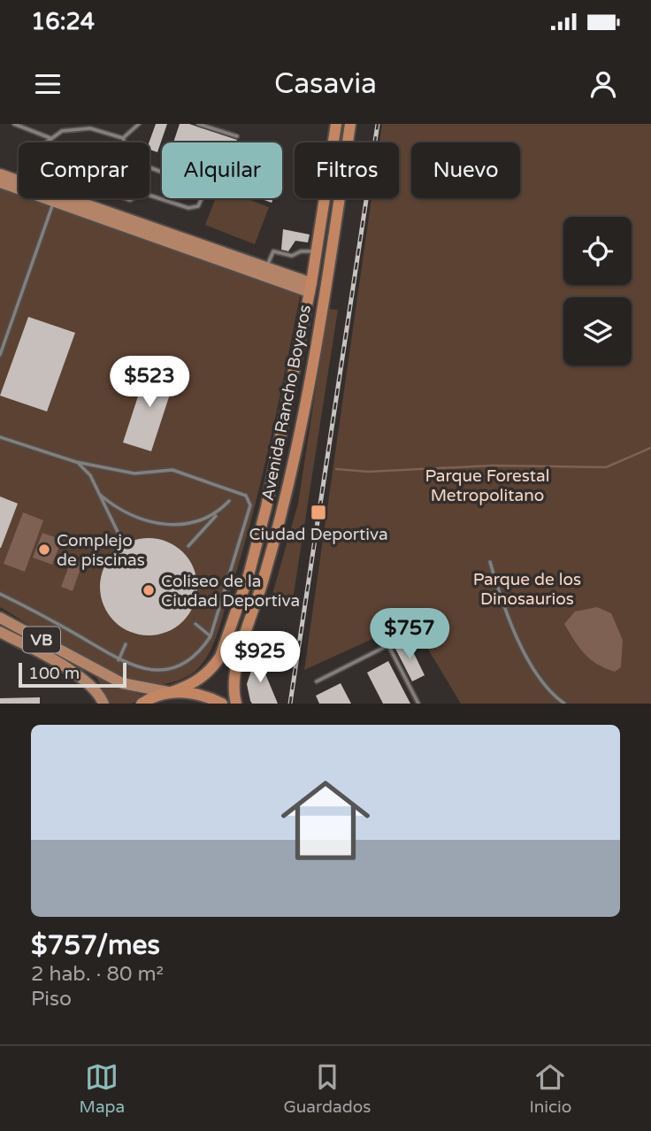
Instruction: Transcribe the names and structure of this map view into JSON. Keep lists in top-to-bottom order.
{
  "streets": {
    "highway": ["Avenida Rancho Boyeros"],
    "main road": ["VB"]
  },
  "crossings": [
    ["Avenida Rancho Boyeros", "VB"]
  ],
  "parks": ["Parque Forestal Metropolitano", "Parque de los Dinosaurios"],
  "places": {
    "transit": ["Ciudad Deportiva"],
    "other": ["Complejo de piscinas", "Coliseo de la Ciudad Deportiva"]
  },
  "scale_bar": "100 m",
  "page": {
    "status": "16:24",
    "header": "Casavia",
    "chip": [
      "Comprar",
      "Alquilar",
      "Filtros",
      "Nuevo"
    ],
    "price": ["$523", "$757", "$925"],
    "scale": "100 m",
    "list": [
      {
        "name": "$757/mes",
        "note": "2 hab. · 80 m² · Piso"
      }
    ],
    "tabs": ["Mapa", "Guardados", "Inicio"]
  }
}
